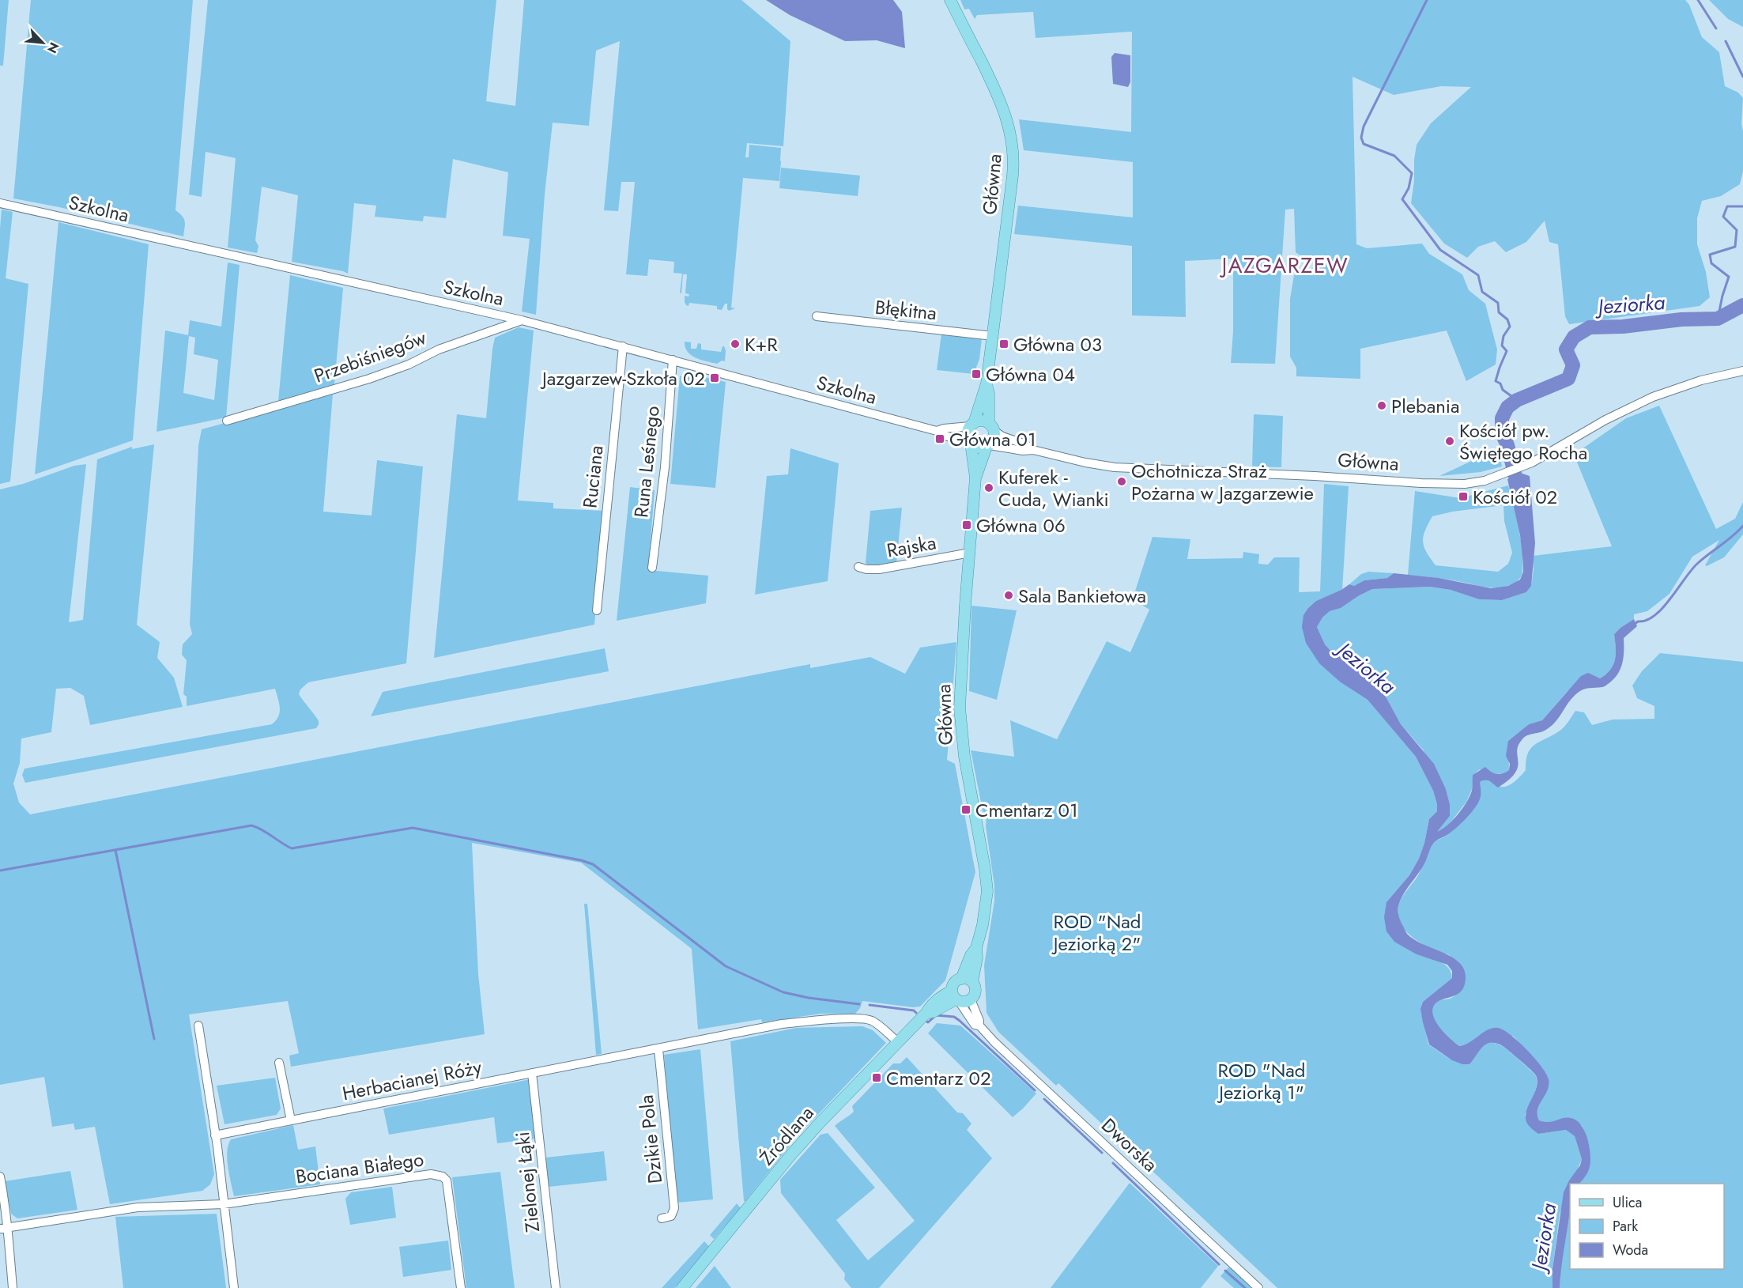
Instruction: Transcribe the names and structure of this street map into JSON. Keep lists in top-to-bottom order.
{
  "streets": {
    "main road": ["Główna", "Źródlana"],
    "street": [
      "Szkolna",
      "Błękitna",
      "Przebiśniegów",
      "Runa Leśnego",
      "Ruciana",
      "Rajska",
      "Herbacianej Róży",
      "Dzikie Pola",
      "Dworska",
      "Bociana Białego",
      "Zielonej Łąki"
    ]
  },
  "crossings": [
    ["Główna", "Szkolna"],
    ["Główna", "Błękitna"],
    ["Główna", "Rajska"],
    ["Główna", "Źródlana"],
    ["Główna", "Dworska"],
    ["Szkolna", "Przebiśniegów"],
    ["Szkolna", "Runa Leśnego"],
    ["Szkolna", "Ruciana"],
    ["Herbacianej Róży", "Źródlana"],
    ["Herbacianej Róży", "Dzikie Pola"],
    ["Herbacianej Róży", "Zielonej Łąki"],
    ["Źródlana", "Dworska"]
  ],
  "districts": ["JAZGARZEW"],
  "water": ["Jeziorka"],
  "parks": ["ROD \"Nad Jeziorką 2\"", "ROD \"Nad Jeziorką 1\""],
  "places": {
    "other": [
      "K+R",
      "Plebania",
      "Kościół pw. Świętego Rocha",
      "Ochotnicza Straż Pożarna w Jazgarzewie",
      "Kuferek - Cuda, Wianki",
      "Sala Bankietowa"
    ],
    "transit": [
      "Główna 03",
      "Główna 04",
      "Jazgarzew-Szkoła 02",
      "Główna 01",
      "Kościół 02",
      "Główna 06",
      "Cmentarz 01",
      "Cmentarz 02"
    ]
  },
  "legend": ["Ulica", "Park", "Woda"],
  "north": "bottom right"
}
